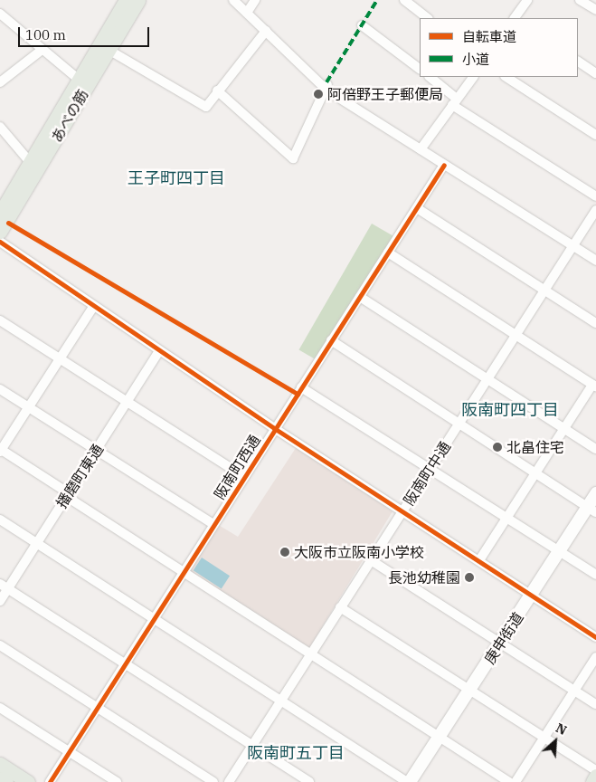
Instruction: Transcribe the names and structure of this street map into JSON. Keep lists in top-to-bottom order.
{
  "streets": {
    "main road": ["あべの筋"],
    "street": [
      "阪南町西通",
      "阪南町中通",
      "播磨町東通",
      "庚申街道"
    ]
  },
  "districts": ["王子町四丁目", "阪南町四丁目", "阪南町五丁目"],
  "places": [
    "阿倍野王子郵便局",
    "北畠住宅",
    "大阪市立阪南小学校",
    "長池幼稚園"
  ],
  "legend": ["自転車道", "小道"],
  "scale_bar": "100 m",
  "north": "top right"
}
